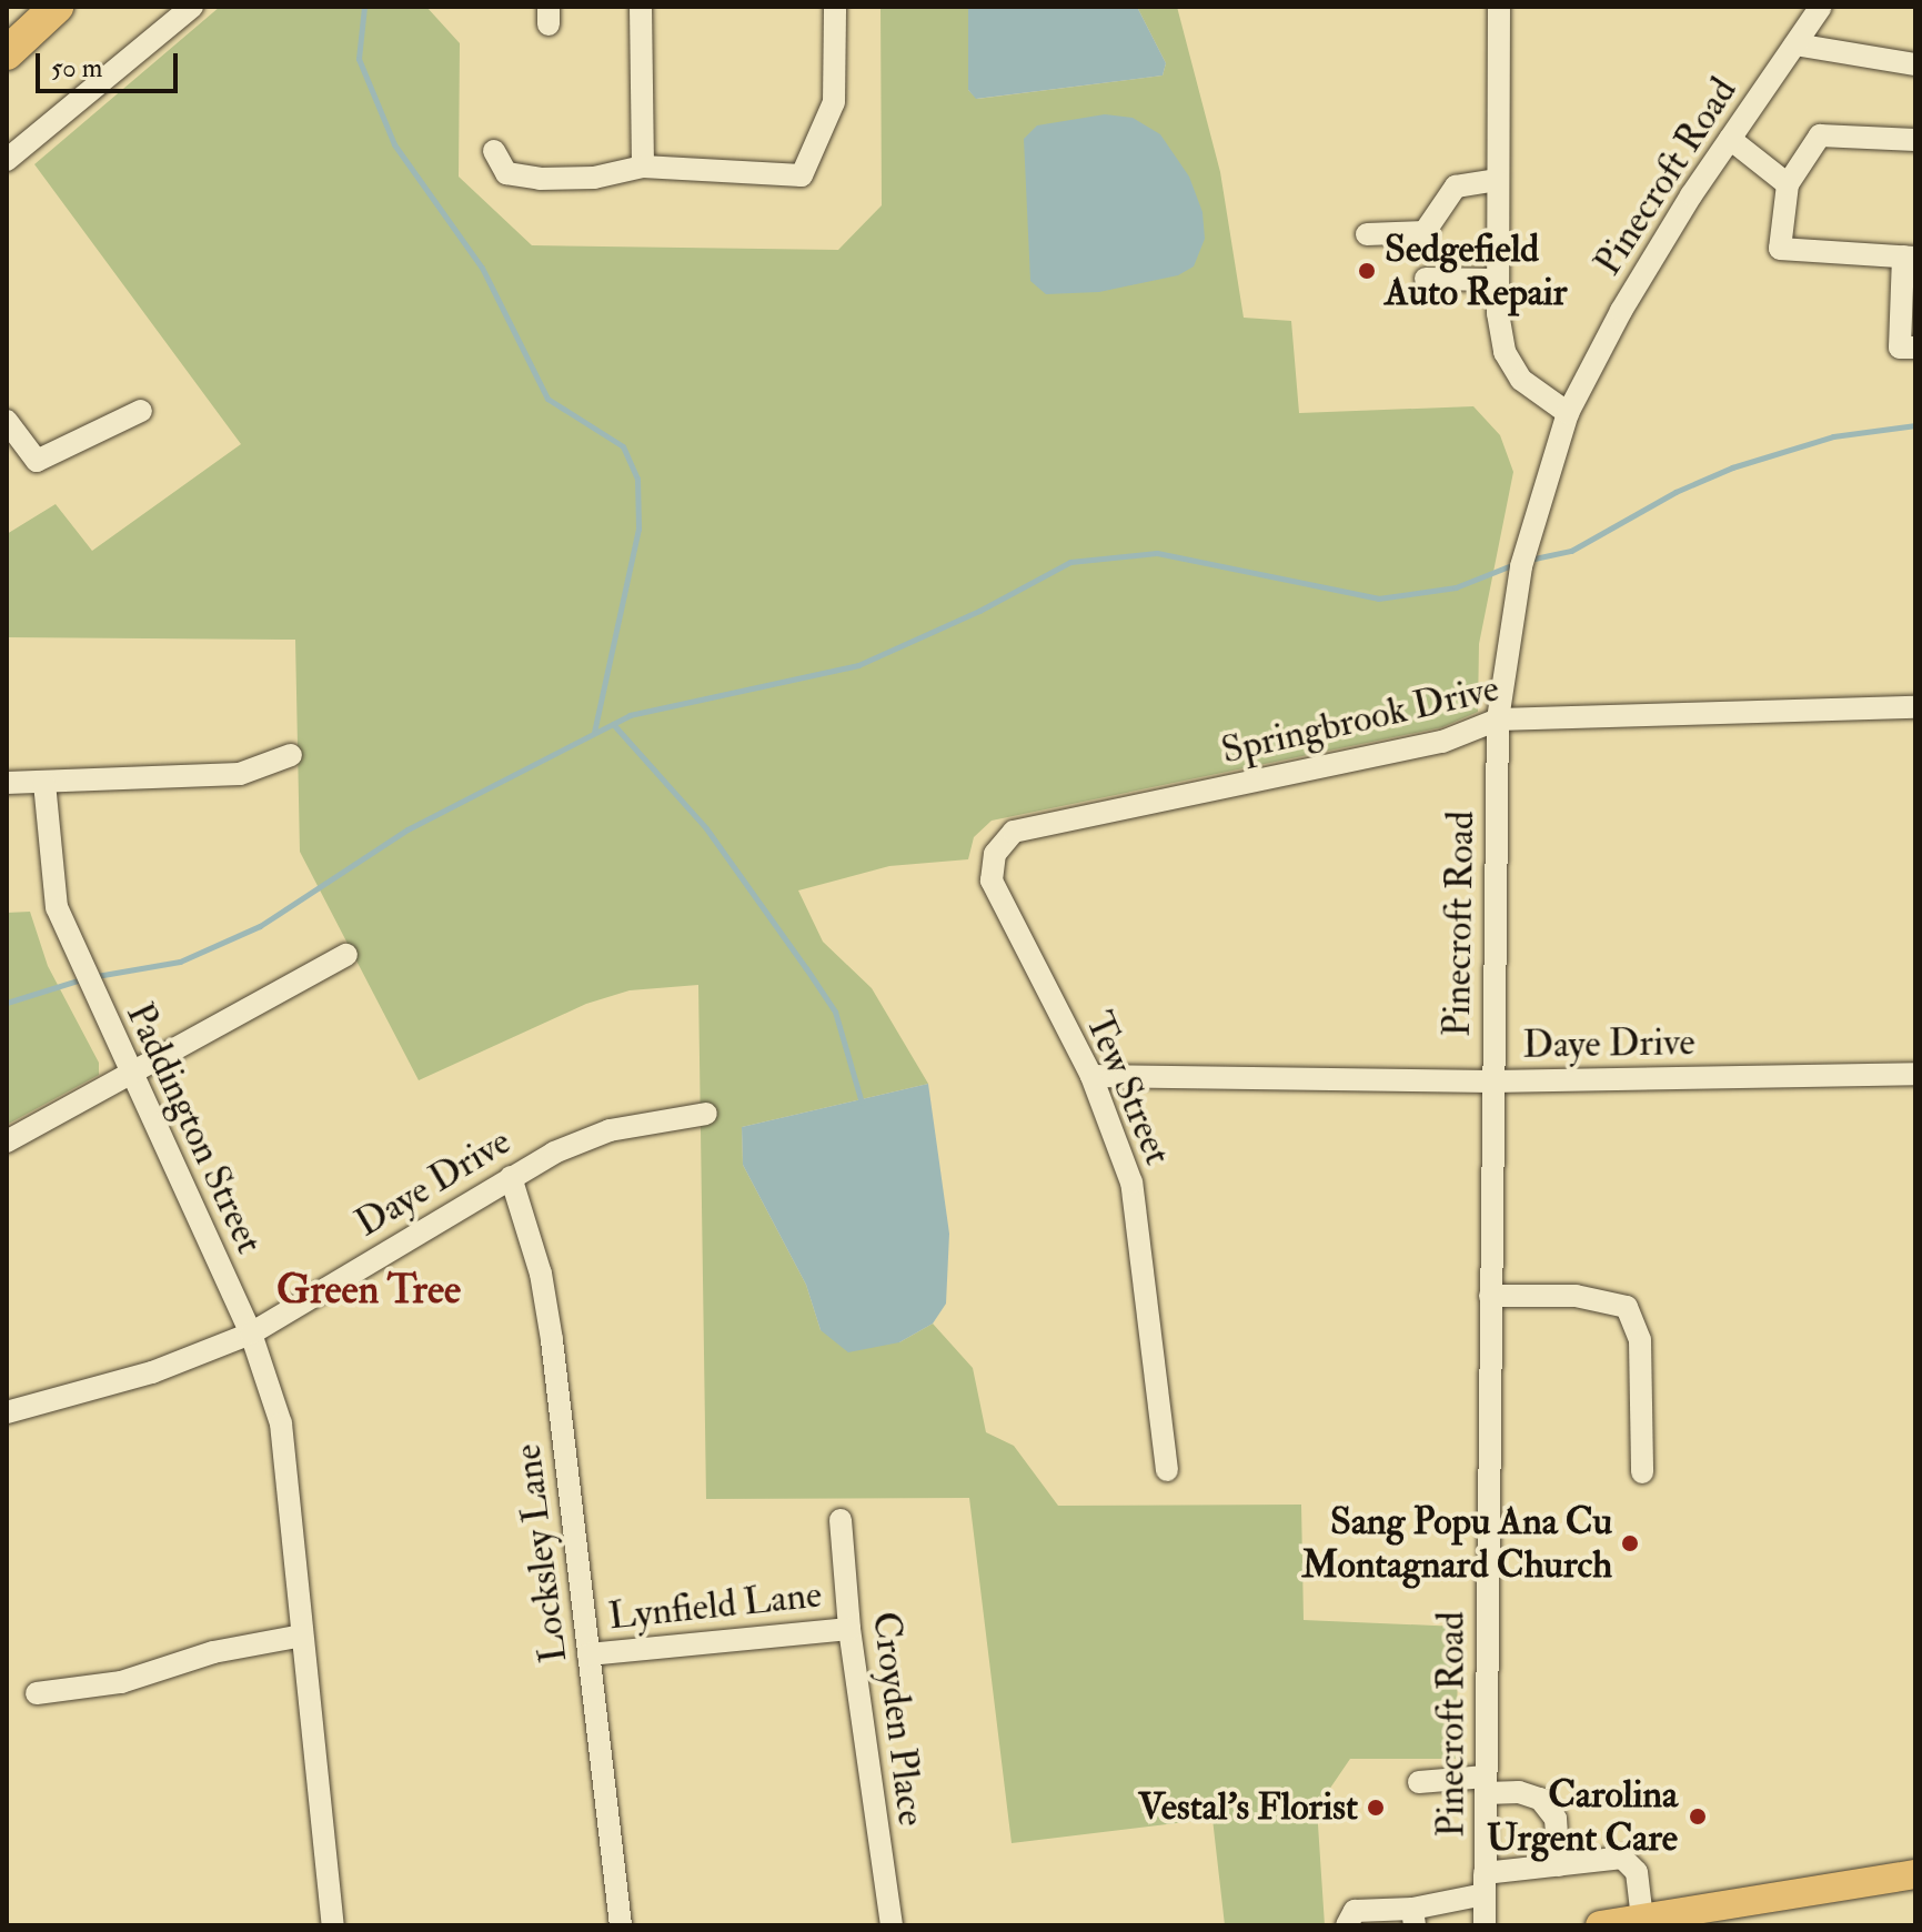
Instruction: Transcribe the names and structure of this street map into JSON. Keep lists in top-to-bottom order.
{
  "streets": {
    "street": [
      "Pinecroft Road",
      "Springbrook Drive",
      "Daye Drive",
      "Tew Street",
      "Paddington Street",
      "Locksley Lane",
      "Lynfield Lane",
      "Croyden Place"
    ]
  },
  "crossings": [
    ["Pinecroft Road", "Springbrook Drive"],
    ["Pinecroft Road", "Daye Drive"],
    ["Springbrook Drive", "Tew Street"],
    ["Daye Drive", "Tew Street"],
    ["Daye Drive", "Paddington Street"],
    ["Daye Drive", "Locksley Lane"],
    ["Locksley Lane", "Lynfield Lane"],
    ["Lynfield Lane", "Croyden Place"]
  ],
  "districts": ["Green Tree"],
  "places": [
    "Sedgefield Auto Repair",
    "Sang Popu Ana Cu Montagnard Church",
    "Vestal's Florist",
    "Carolina Urgent Care"
  ],
  "scale_bar": "50 m"
}
